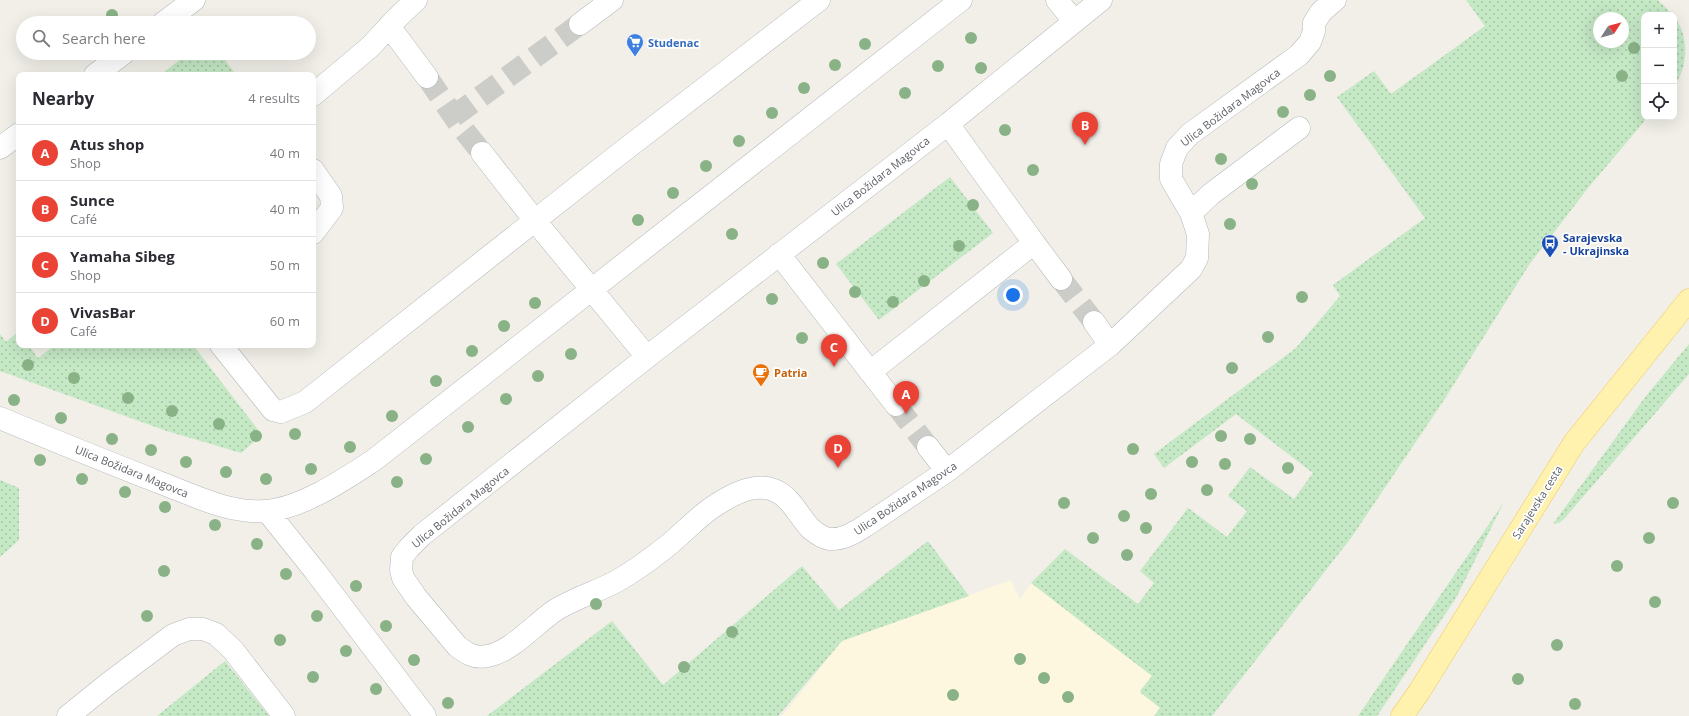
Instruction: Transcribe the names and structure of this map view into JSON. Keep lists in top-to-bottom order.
{
  "streets": {
    "main road": ["Sarajevska cesta"],
    "street": ["Ulica Božidara Magovca"]
  },
  "places": {
    "supermarket": ["Studenac"],
    "bus stop": ["Sarajevska - Ukrajinska"],
    "cafe": ["Patria"]
  },
  "north": "top right",
  "page": {
    "map_buttons": ["+", "−"],
    "search": "Search here",
    "heading": ["Nearby", "4 results"],
    "pins": [
      "B",
      "C",
      "A",
      "D"
    ],
    "list": [
      {
        "mark": "A",
        "name": "Atus shop",
        "note": "Shop",
        "value": "40 m"
      },
      {
        "mark": "B",
        "name": "Sunce",
        "note": "Café",
        "value": "40 m"
      },
      {
        "mark": "C",
        "name": "Yamaha Sibeg",
        "note": "Shop",
        "value": "50 m"
      },
      {
        "mark": "D",
        "name": "VivasBar",
        "note": "Café",
        "value": "60 m"
      }
    ]
  }
}
